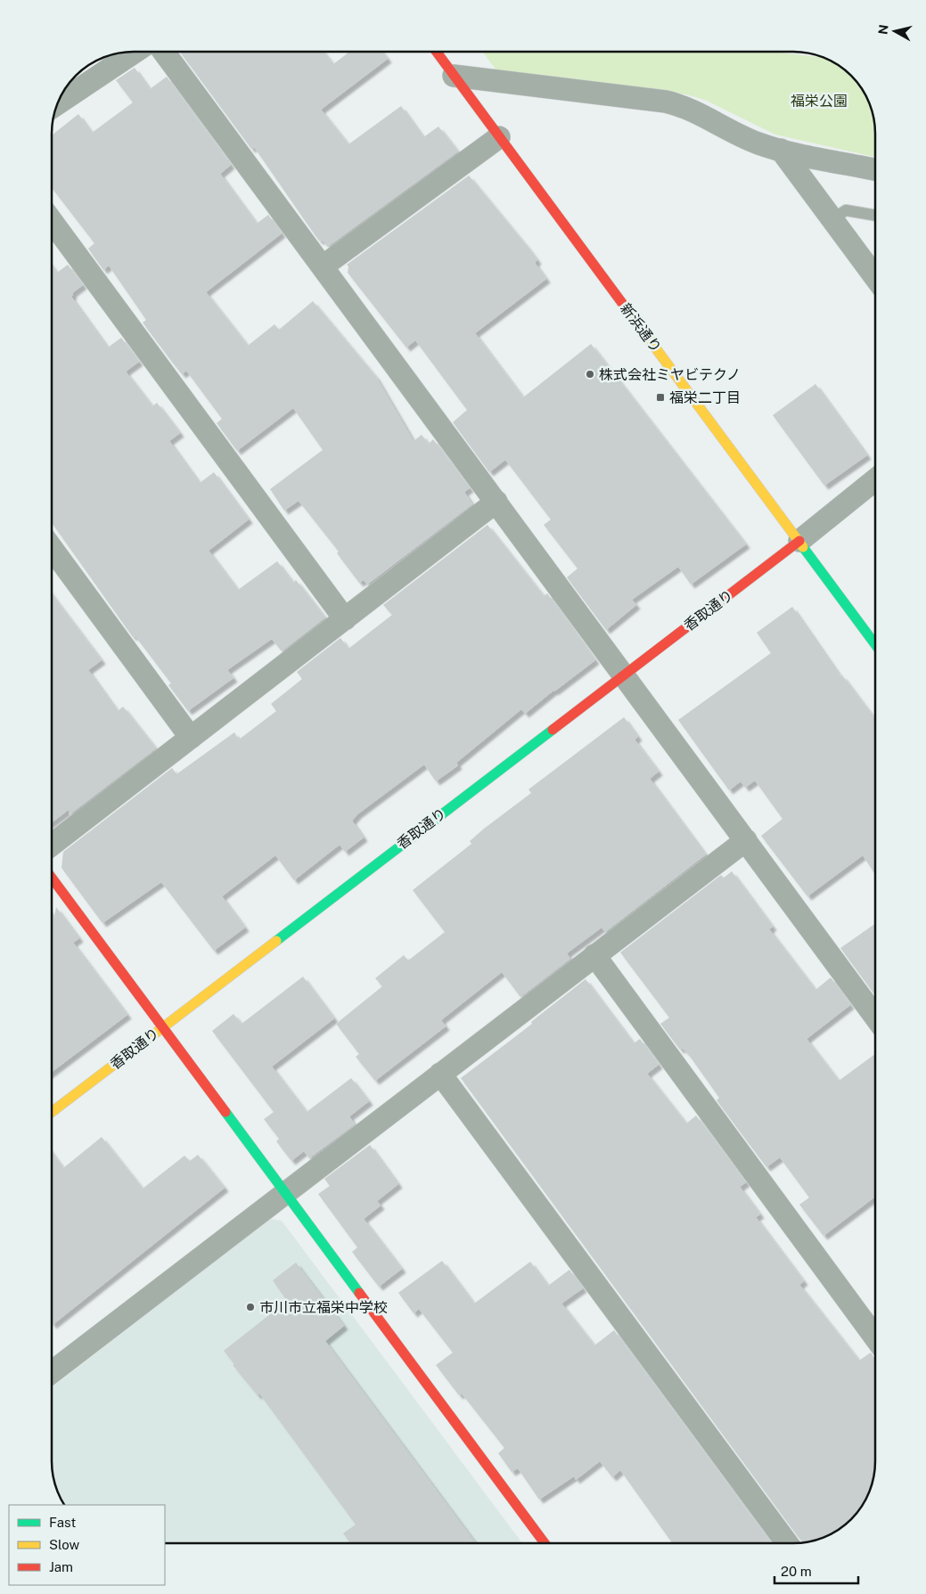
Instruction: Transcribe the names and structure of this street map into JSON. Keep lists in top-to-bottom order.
{
  "streets": {
    "street": ["新浜通り", "香取通り"]
  },
  "crossings": [
    ["新浜通り", "香取通り"]
  ],
  "parks": ["福栄公園"],
  "places": {
    "other": ["株式会社ミヤビテクノ", "市川市立福栄中学校"],
    "transit": ["福栄二丁目"]
  },
  "legend": ["Fast", "Slow", "Jam"],
  "scale_bar": "20 m",
  "north": "left"
}
